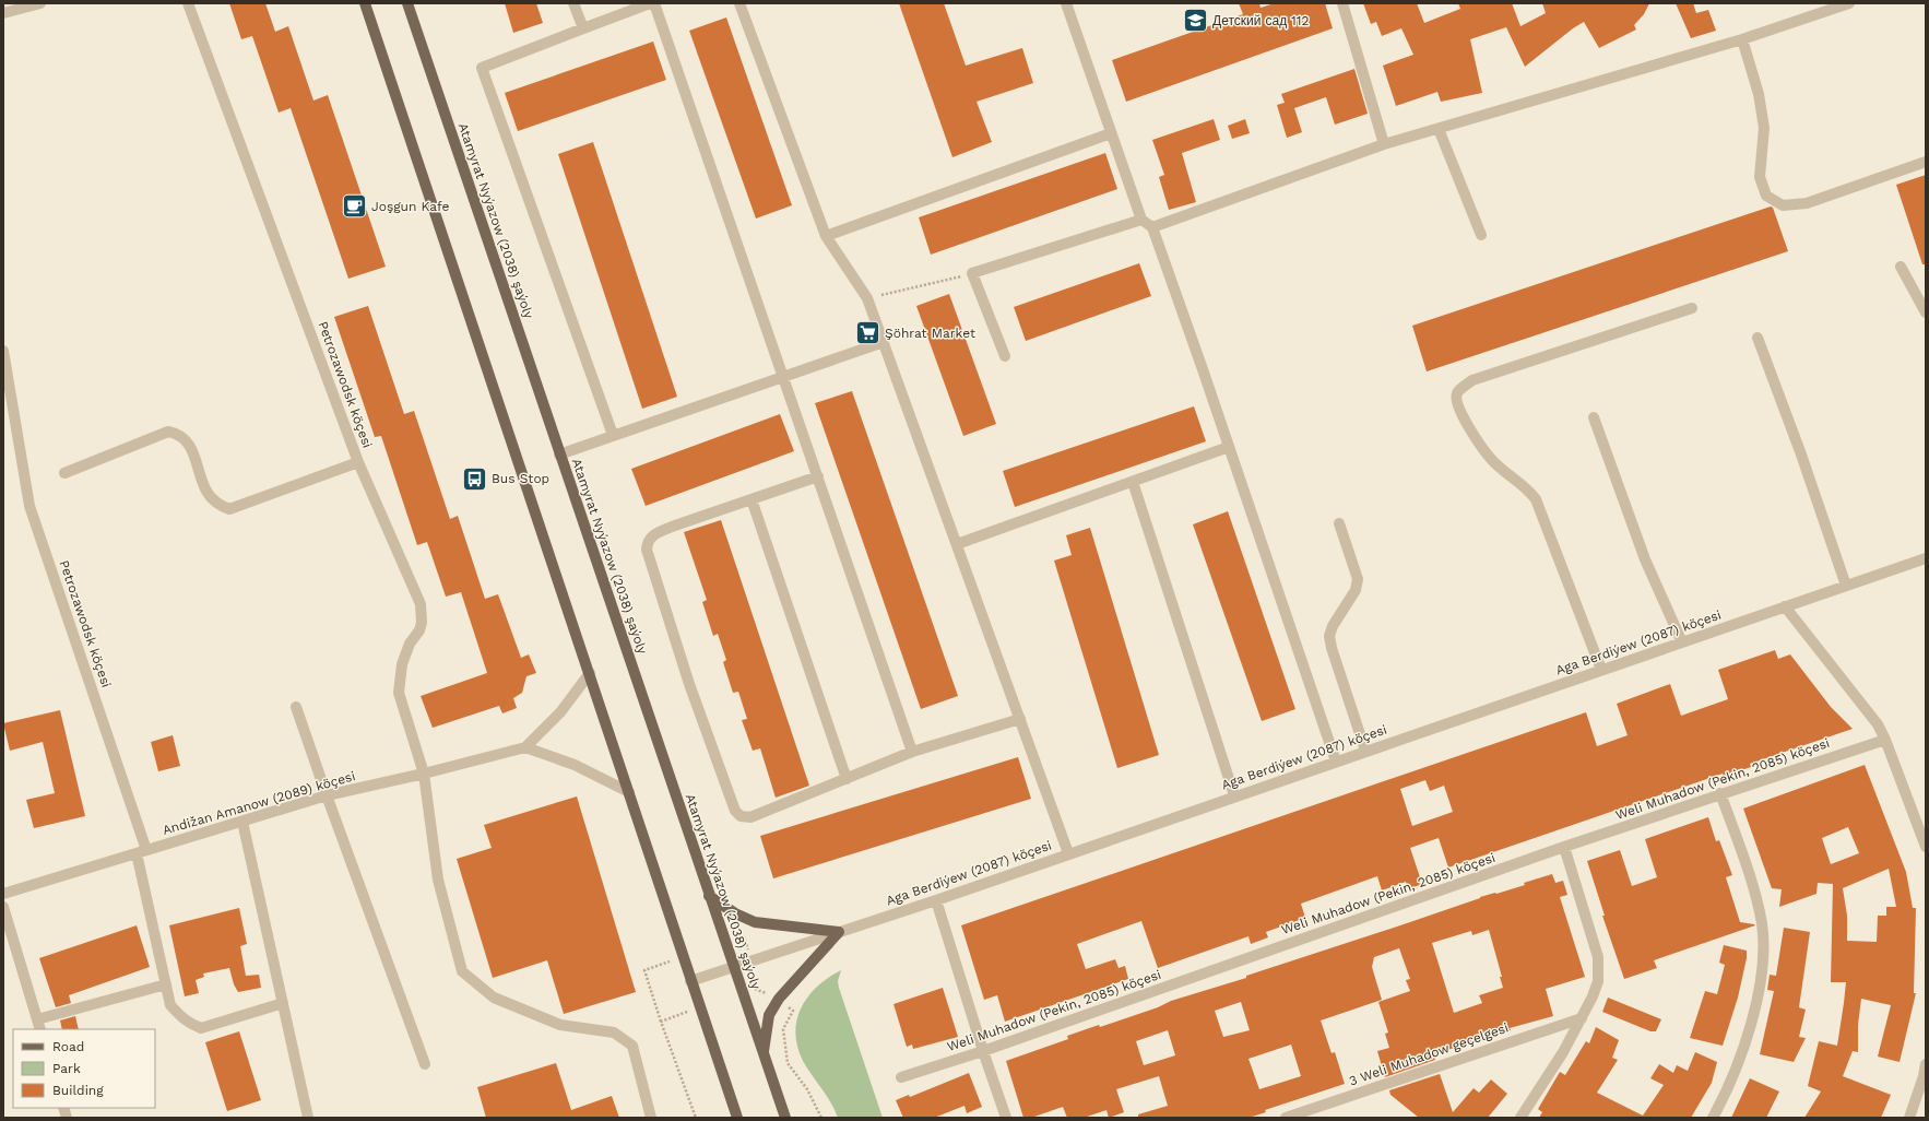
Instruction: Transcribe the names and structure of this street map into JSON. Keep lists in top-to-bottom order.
{
  "streets": {
    "main road": ["Atamyrat Nyýazow (2038) şaýoly"],
    "street": [
      "Petrozawodsk köçesi",
      "Aga Berdiýew (2087) köçesi",
      "Weli Muhadow (Pekin, 2085) köçesi",
      "Andižan Amanow (2089) köçesi",
      "3 Weli Muhadow geçelgesi"
    ]
  },
  "crossings": [
    ["Atamyrat Nyýazow (2038) şaýoly", "Aga Berdiýew (2087) köçesi"],
    ["Petrozawodsk köçesi", "Andižan Amanow (2089) köçesi"]
  ],
  "places": {
    "school or university": ["Детский сад 112"],
    "cafe": ["Joşgun Kafe"],
    "supermarket": ["Şöhrat Market"],
    "bus stop": ["Bus Stop"]
  },
  "legend": ["Road", "Park", "Building"]
}
